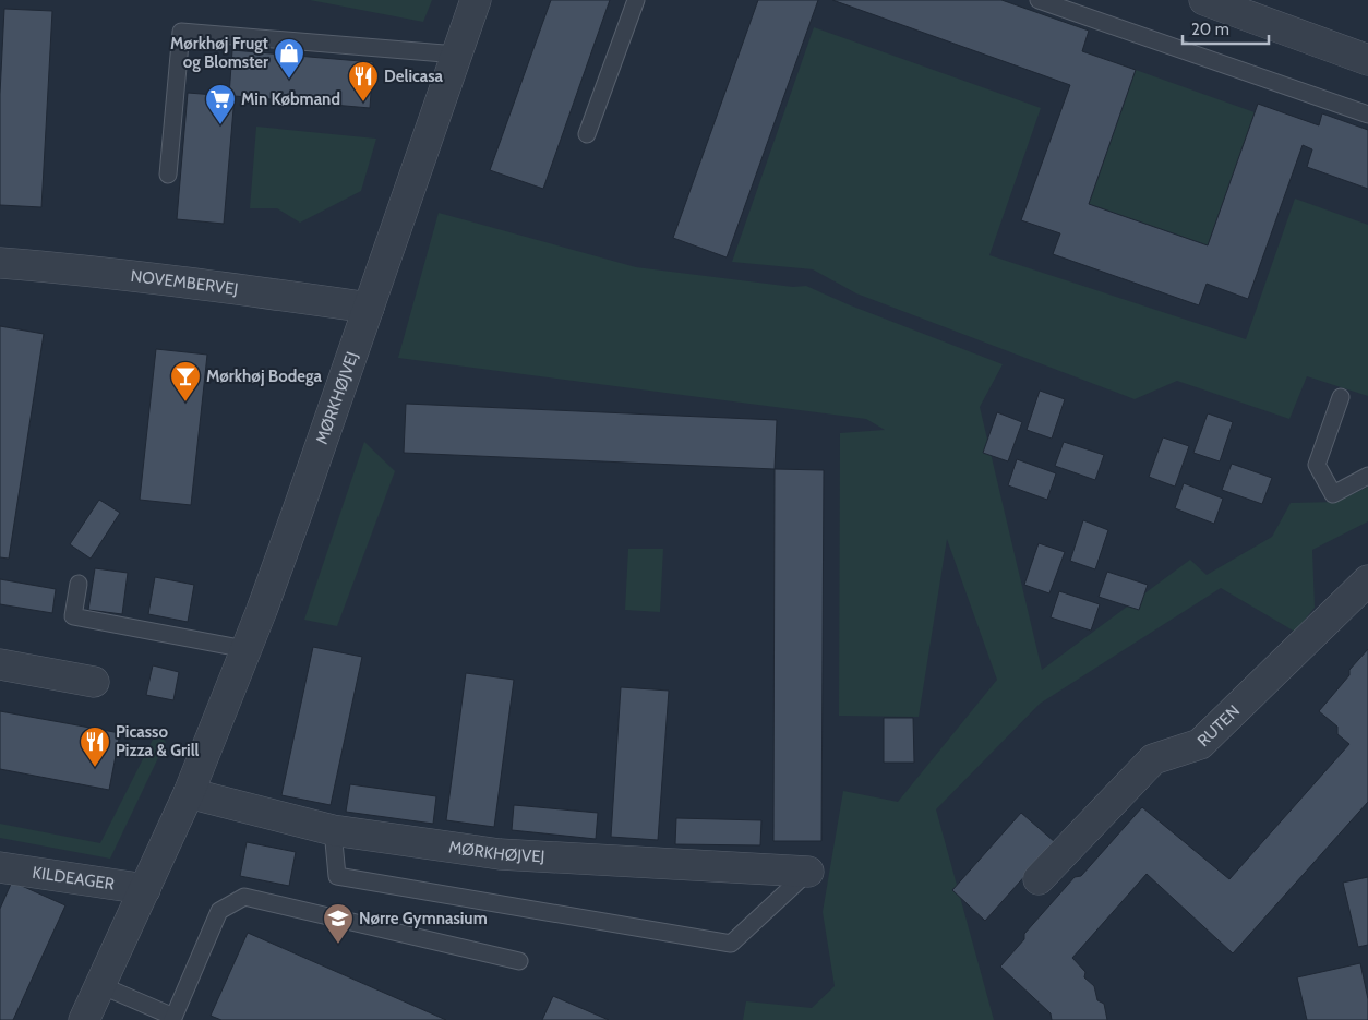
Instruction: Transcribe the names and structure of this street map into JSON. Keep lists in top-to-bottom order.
{
  "streets": {
    "street": [
      "NOVEMBERVEJ",
      "MØRKHØJVEJ",
      "RUTEN",
      "KILDEAGER"
    ]
  },
  "crossings": [
    ["NOVEMBERVEJ", "MØRKHØJVEJ"],
    ["MØRKHØJVEJ", "KILDEAGER"]
  ],
  "places": {
    "shop": ["Mørkhøj Frugt og Blomster"],
    "restaurant": ["Delicasa", "Picasso Pizza & Grill"],
    "supermarket": ["Min Købmand"],
    "bar": ["Mørkhøj Bodega"],
    "school or university": ["Nørre Gymnasium"]
  },
  "scale_bar": "20 m"
}
